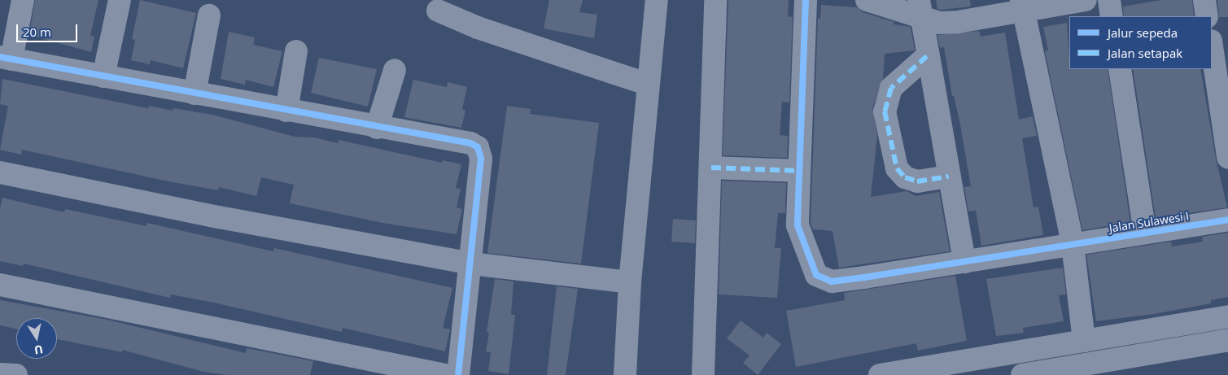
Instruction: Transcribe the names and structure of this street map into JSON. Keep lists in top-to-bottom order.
{
  "streets": {
    "street": ["Jalan Sulawesi I"]
  },
  "legend": ["Jalur sepeda", "Jalan setapak"],
  "scale_bar": "20 m",
  "north": "bottom"
}
